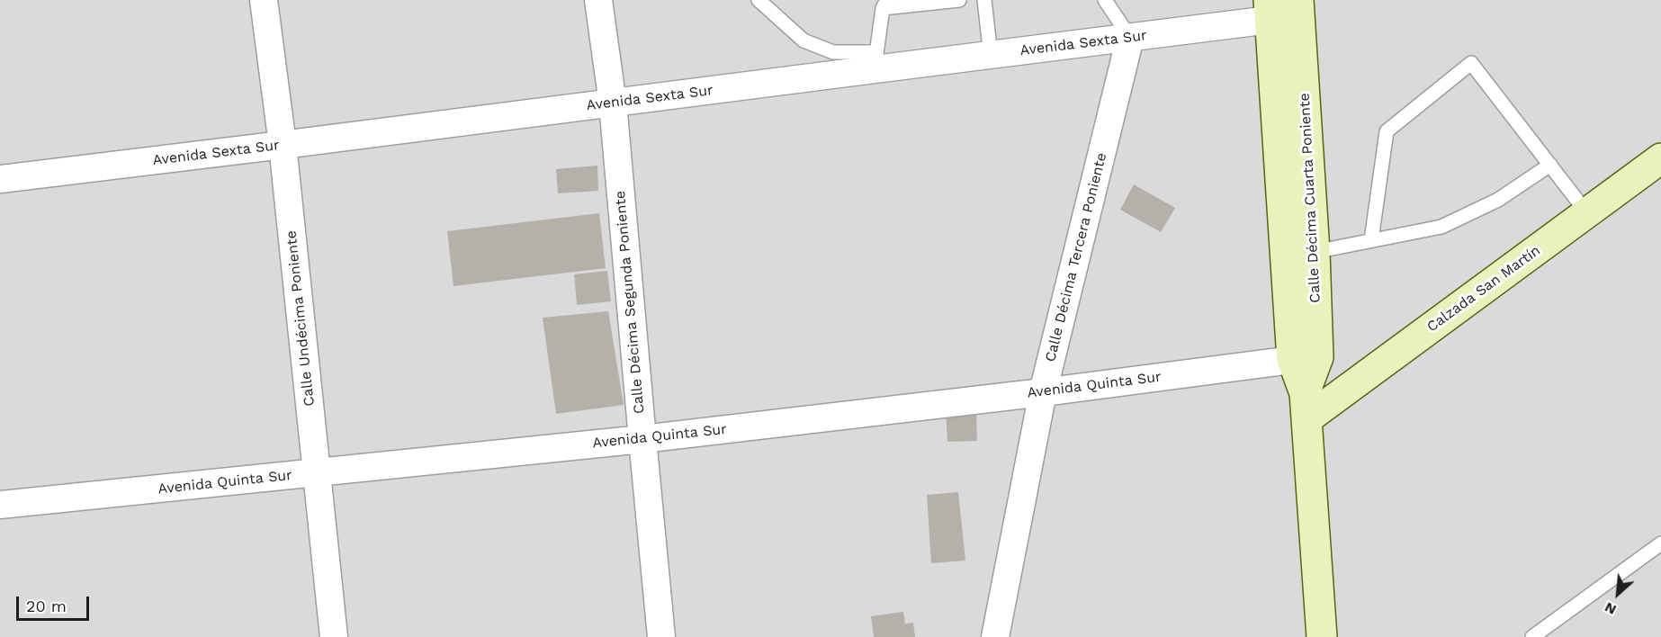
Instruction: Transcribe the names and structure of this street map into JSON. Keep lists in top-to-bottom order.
{
  "streets": {
    "street": [
      "Avenida Sexta Sur",
      "Calle Décima Cuarta Poniente",
      "Calle Décima Tercera Poniente",
      "Calzada San Martín",
      "Calle Décima Segunda Poniente",
      "Calle Undécima Poniente",
      "Avenida Quinta Sur"
    ]
  },
  "crossings": [
    ["Avenida Sexta Sur", "Calle Décima Cuarta Poniente"],
    ["Avenida Sexta Sur", "Calle Décima Tercera Poniente"],
    ["Avenida Sexta Sur", "Calle Décima Segunda Poniente"],
    ["Avenida Sexta Sur", "Calle Undécima Poniente"],
    ["Calle Décima Cuarta Poniente", "Calzada San Martín"],
    ["Calle Décima Cuarta Poniente", "Avenida Quinta Sur"],
    ["Calle Décima Tercera Poniente", "Avenida Quinta Sur"],
    ["Calle Décima Segunda Poniente", "Avenida Quinta Sur"],
    ["Calle Undécima Poniente", "Avenida Quinta Sur"]
  ],
  "scale_bar": "20 m",
  "north": "bottom left"
}
